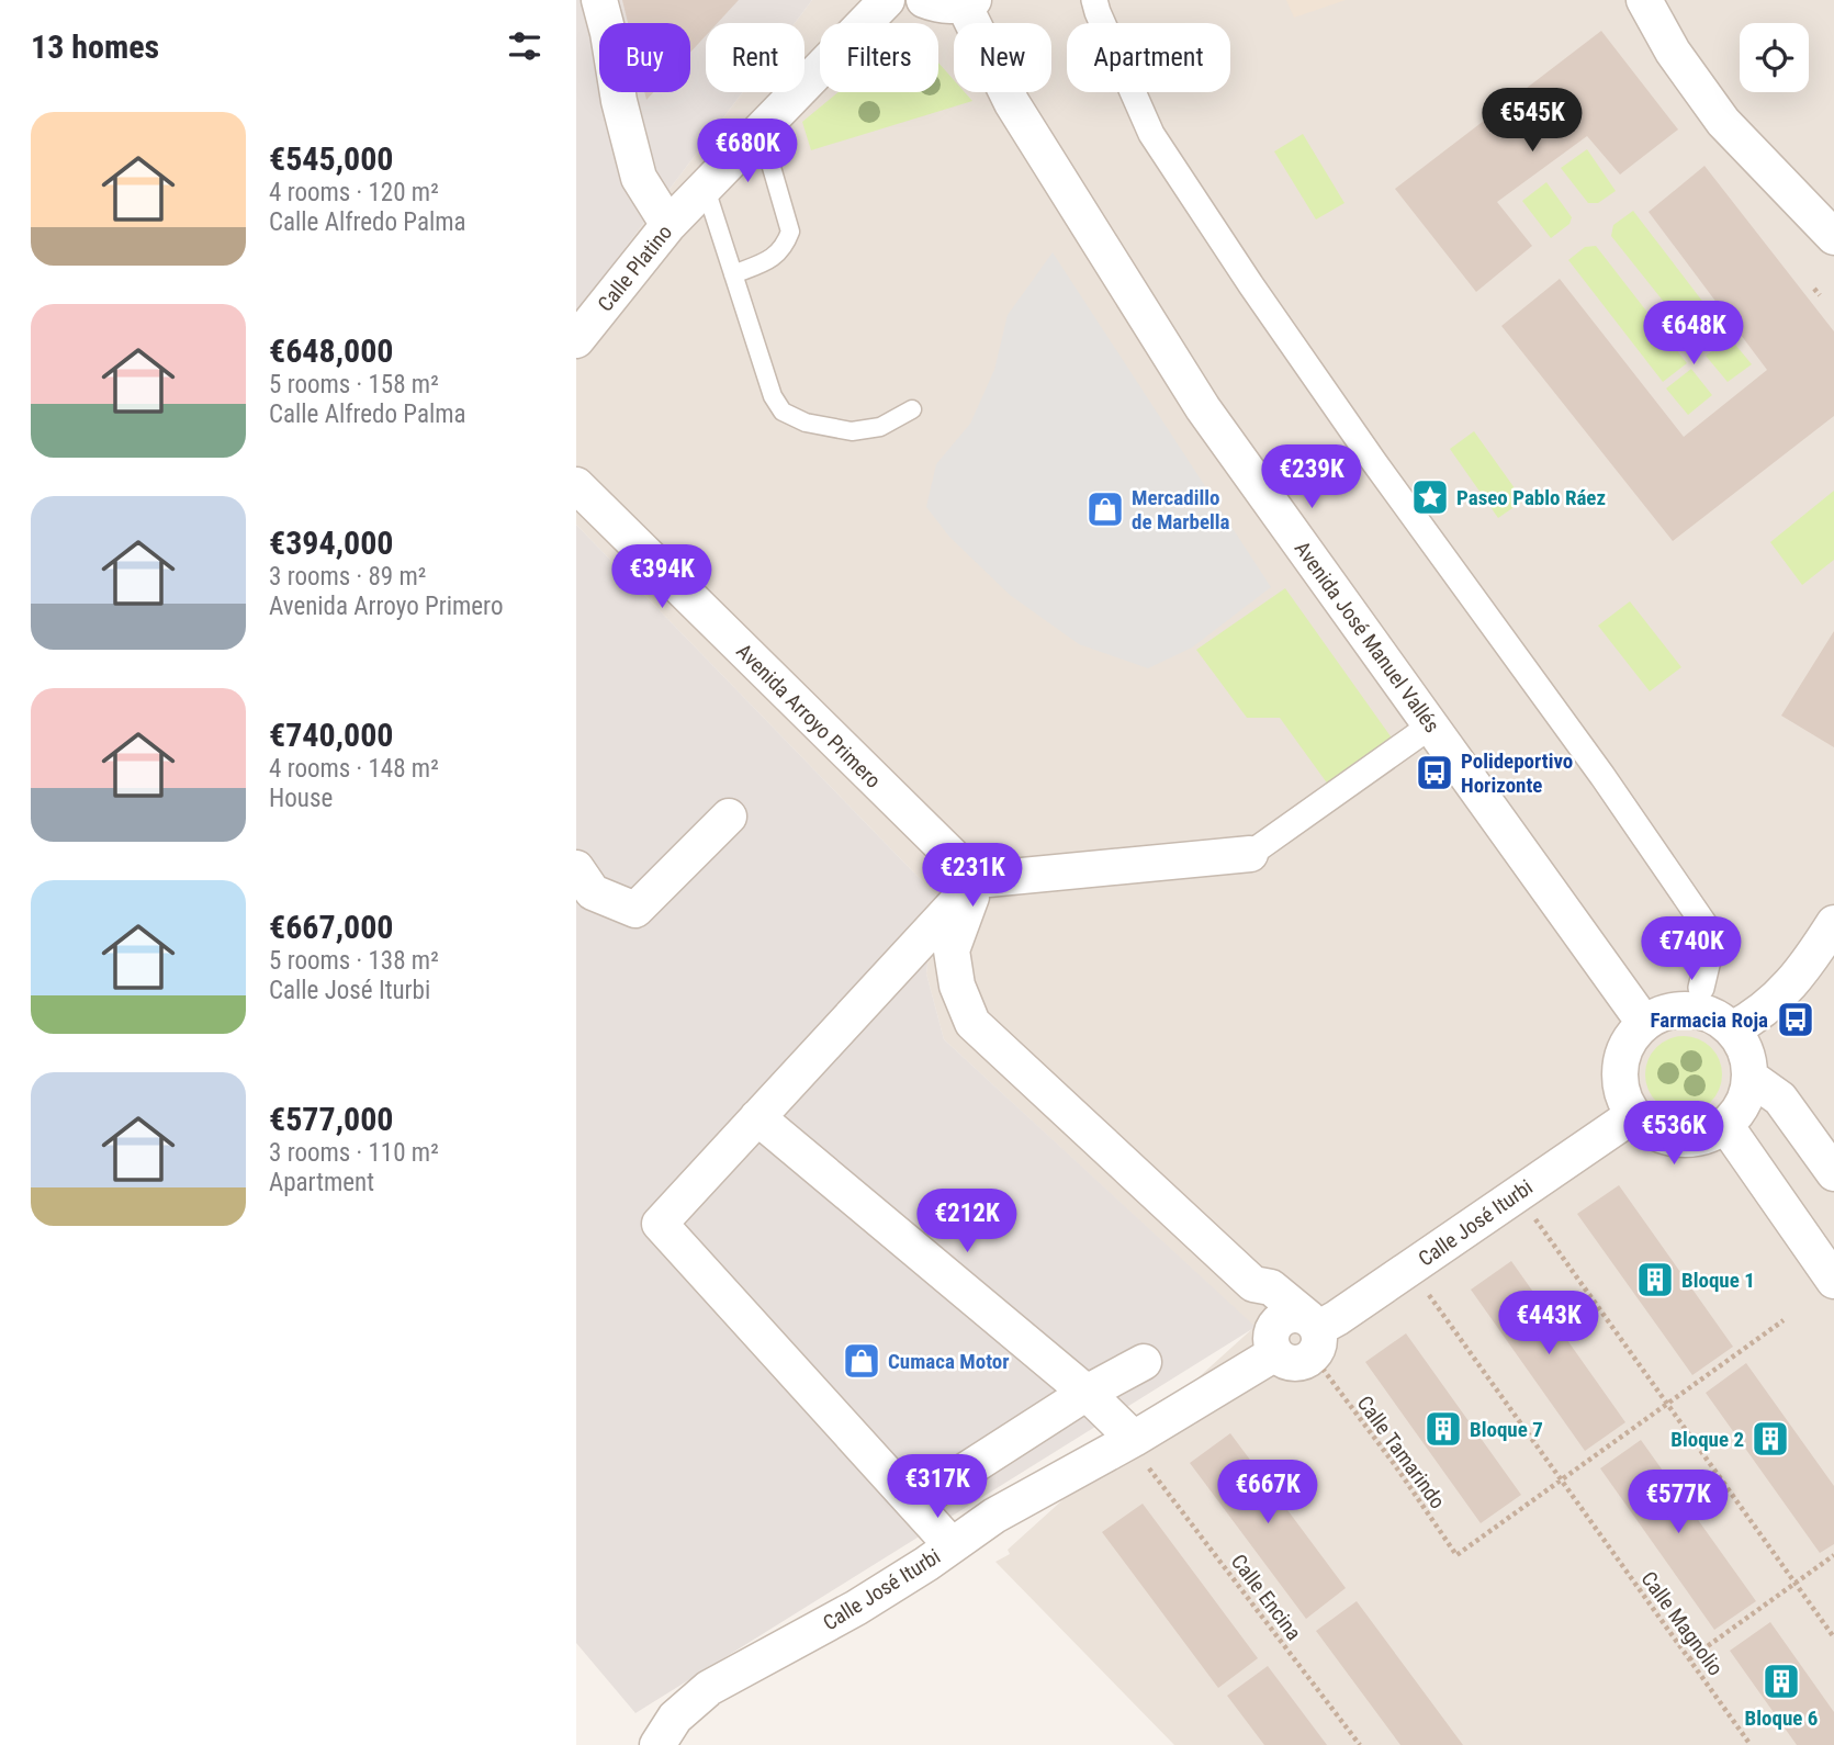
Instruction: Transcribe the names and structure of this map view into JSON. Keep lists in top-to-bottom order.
{
  "streets": {
    "street": [
      "Calle Platino",
      "Avenida José Manuel Vallés",
      "Avenida Arroyo Primero",
      "Calle José Iturbi"
    ],
    "path": ["Calle Tamarindo", "Calle Encina", "Calle Magnolio"]
  },
  "crossings": [
    ["Avenida José Manuel Vallés", "Calle José Iturbi"],
    ["Calle José Iturbi", "Calle Encina"],
    ["Calle Tamarindo", "Calle Magnolio"]
  ],
  "places": {
    "place": ["Paseo Pablo Ráez"],
    "shop": ["Mercadillo de Marbella", "Cumaca Motor"],
    "bus stop": ["Polideportivo Horizonte", "Farmacia Roja"],
    "building": [
      "Bloque 1",
      "Bloque 7",
      "Bloque 2",
      "Bloque 6"
    ]
  },
  "page": {
    "heading": "13 homes",
    "chip": [
      "Buy",
      "Rent",
      "Filters",
      "New",
      "Apartment"
    ],
    "price": [
      "€545K",
      "€680K",
      "€648K",
      "€239K",
      "€394K",
      "€231K",
      "€740K",
      "€536K",
      "€212K",
      "€443K",
      "€317K",
      "€667K",
      "€577K"
    ],
    "list": [
      {
        "name": "€545,000",
        "note": "4 rooms · 120 m² · Calle Alfredo Palma"
      },
      {
        "name": "€648,000",
        "note": "5 rooms · 158 m² · Calle Alfredo Palma"
      },
      {
        "name": "€394,000",
        "note": "3 rooms · 89 m² · Avenida Arroyo Primero"
      },
      {
        "name": "€740,000",
        "note": "4 rooms · 148 m² · House"
      },
      {
        "name": "€667,000",
        "note": "5 rooms · 138 m² · Calle José Iturbi"
      },
      {
        "name": "€577,000",
        "note": "3 rooms · 110 m² · Apartment"
      }
    ]
  }
}
